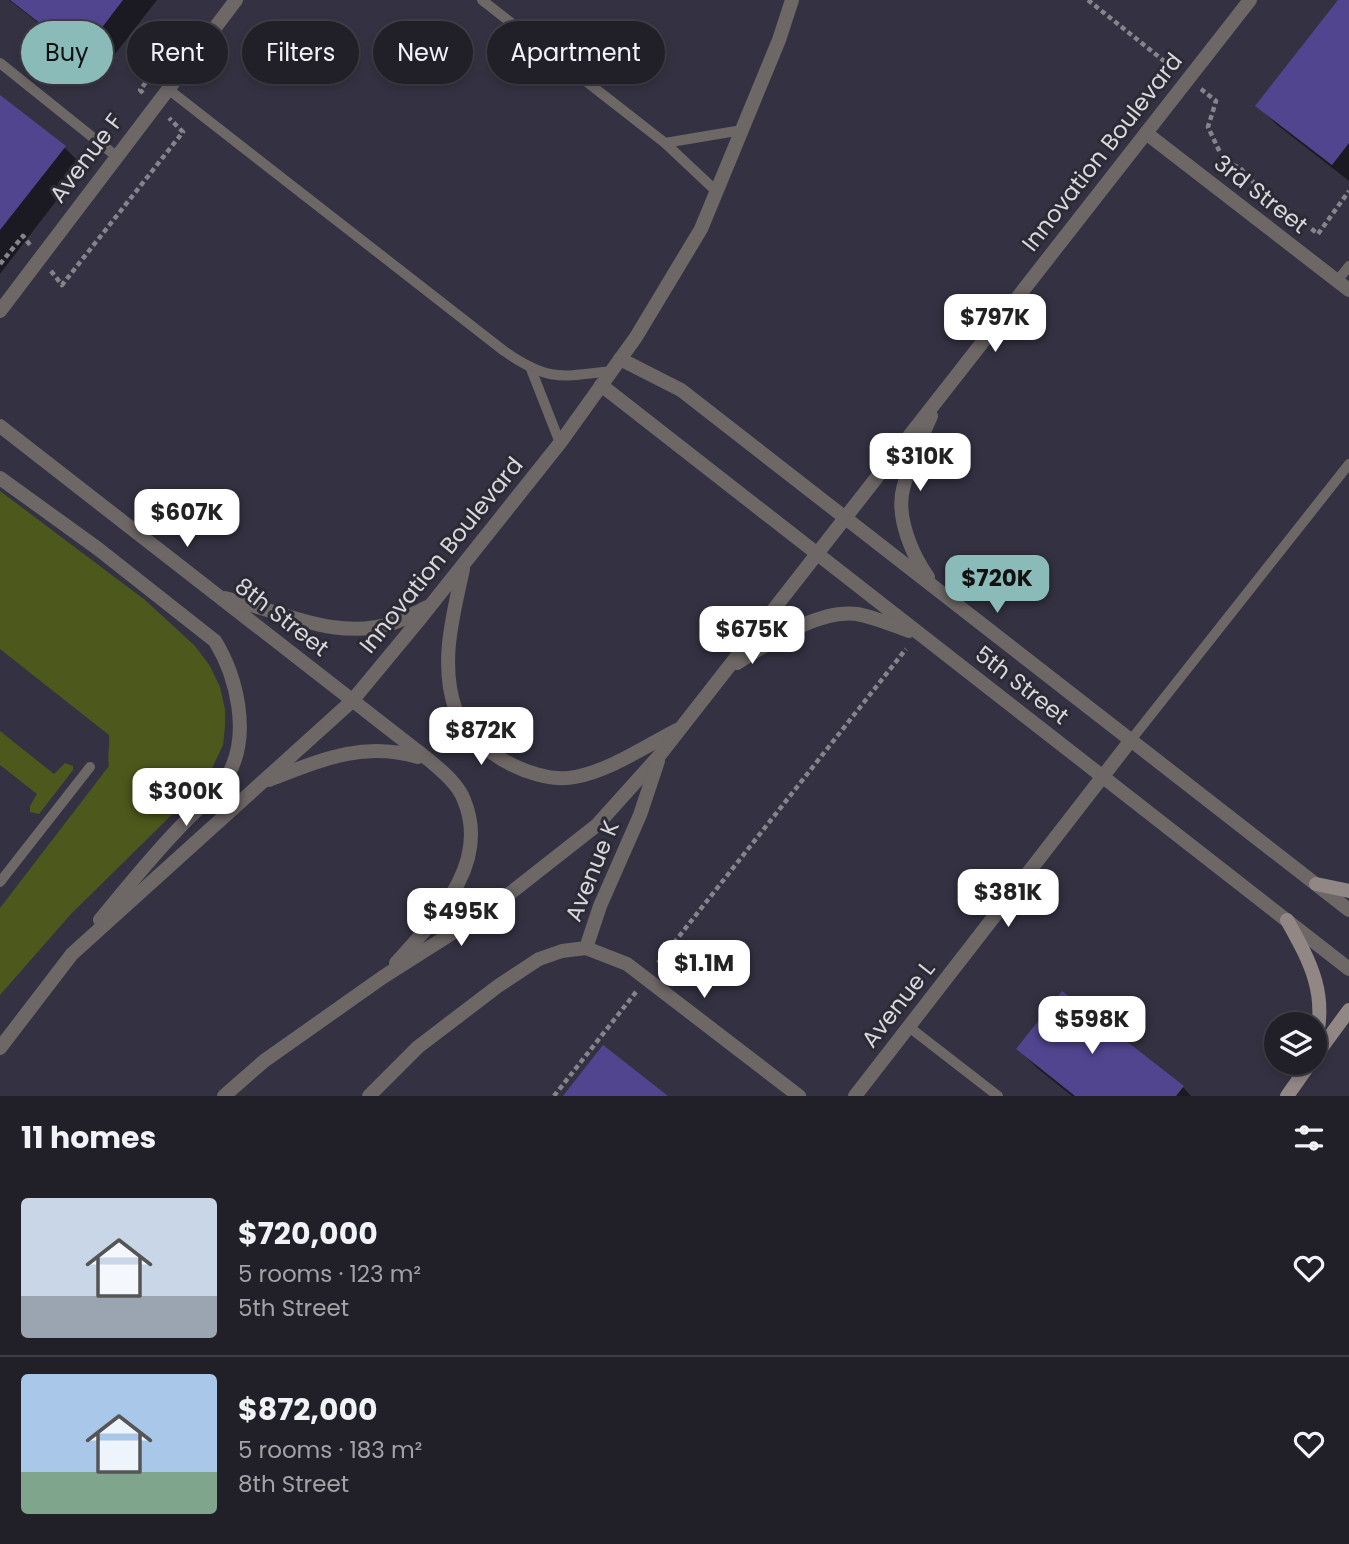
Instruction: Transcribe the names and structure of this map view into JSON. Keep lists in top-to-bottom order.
{
  "streets": {
    "street": [
      "Innovation Boulevard",
      "Avenue F",
      "3rd Street",
      "8th Street",
      "5th Street",
      "Avenue K",
      "Avenue L"
    ]
  },
  "crossings": [
    ["Innovation Boulevard", "3rd Street"],
    ["Innovation Boulevard", "8th Street"],
    ["Innovation Boulevard", "5th Street"],
    ["Innovation Boulevard", "Avenue K"],
    ["5th Street", "Avenue L"]
  ],
  "page": {
    "chip": [
      "Buy",
      "Rent",
      "Filters",
      "New",
      "Apartment"
    ],
    "price": [
      "$797K",
      "$310K",
      "$607K",
      "$720K",
      "$675K",
      "$872K",
      "$300K",
      "$381K",
      "$495K",
      "$1.1M",
      "$598K"
    ],
    "heading": "11 homes",
    "list": [
      {
        "name": "$720,000",
        "note": "5 rooms · 123 m² · 5th Street"
      },
      {
        "name": "$872,000",
        "note": "5 rooms · 183 m² · 8th Street"
      }
    ]
  }
}
